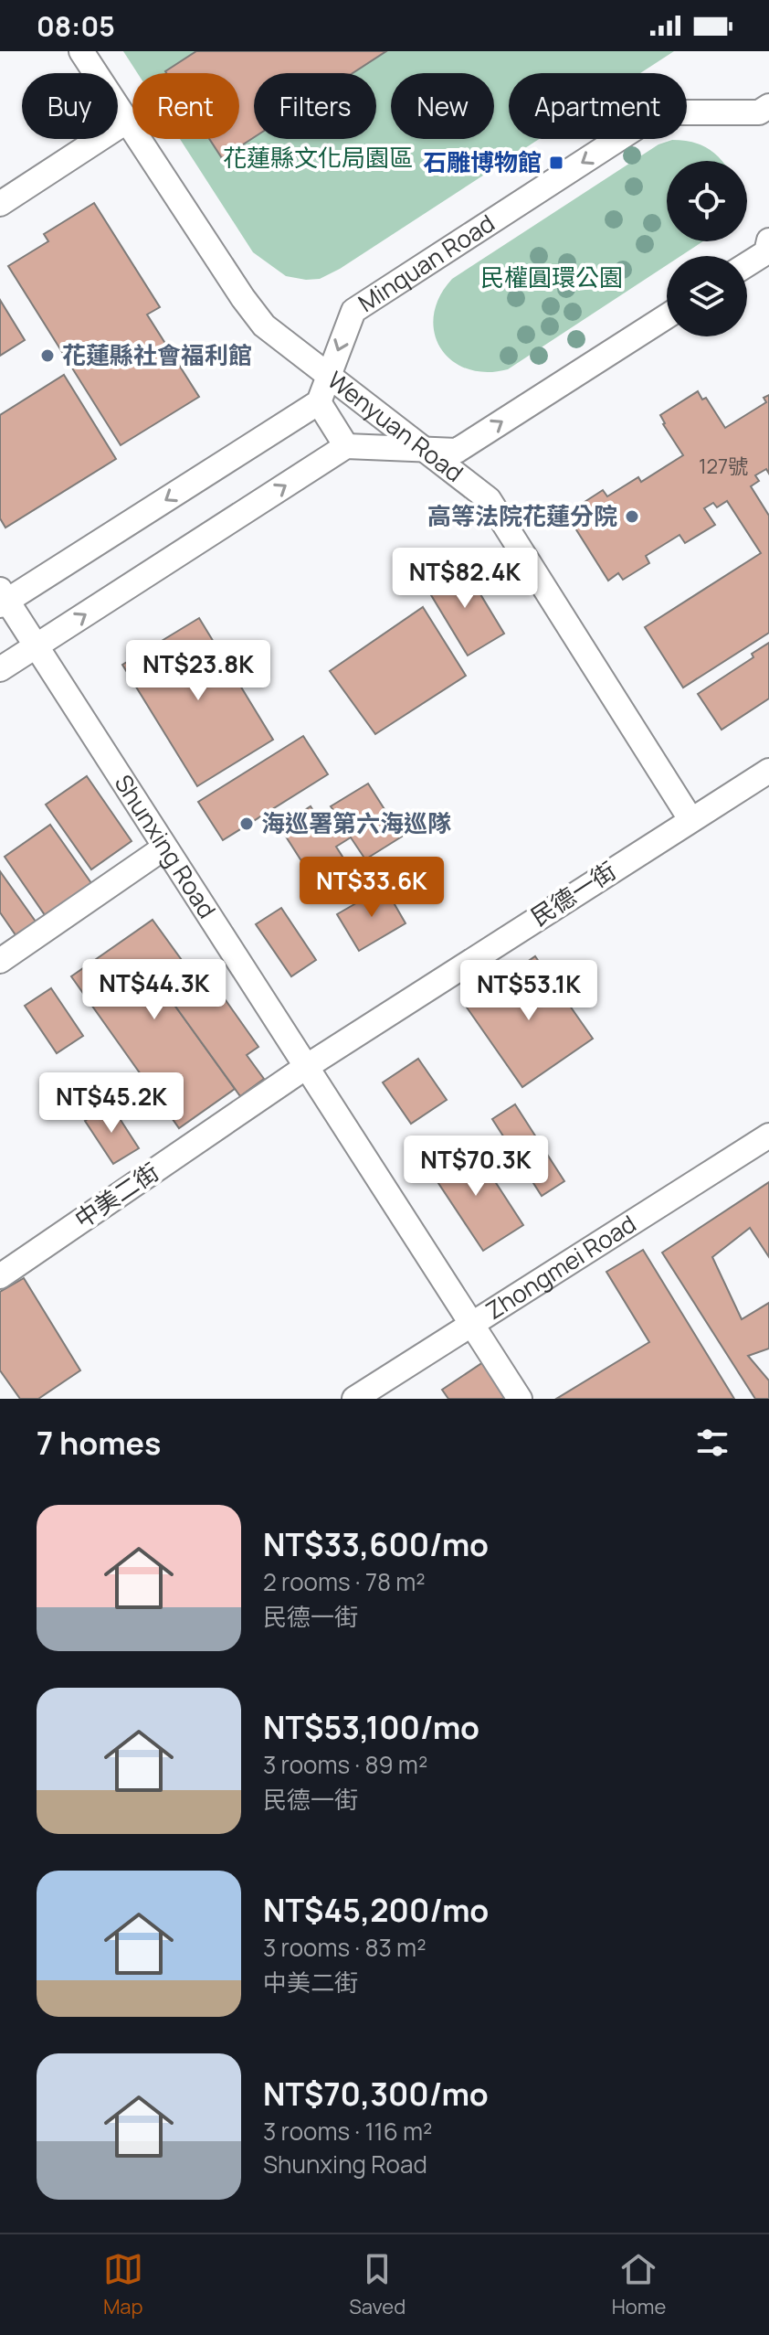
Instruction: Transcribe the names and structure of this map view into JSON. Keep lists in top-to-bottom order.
{
  "streets": {
    "street": [
      "Minquan Road",
      "Wenyuan Road",
      "Shunxing Road",
      "民德一街",
      "中美二街",
      "Zhongmei Road"
    ]
  },
  "crossings": [
    ["Minquan Road", "Wenyuan Road"],
    ["Wenyuan Road", "民德一街"],
    ["Shunxing Road", "民德一街"],
    ["Shunxing Road", "中美二街"],
    ["Shunxing Road", "Zhongmei Road"],
    ["民德一街", "中美二街"]
  ],
  "parks": ["花蓮縣文化局園區", "民權圓環公園"],
  "places": {
    "transit": ["石雕博物館"],
    "other": ["花蓮縣社會福利館", "高等法院花蓮分院", "海巡署第六海巡隊"]
  },
  "house_numbers": ["127號"],
  "page": {
    "status": "08:05",
    "chip": [
      "Buy",
      "Rent",
      "Filters",
      "New",
      "Apartment"
    ],
    "price": [
      "NT$82.4K",
      "NT$23.8K",
      "NT$33.6K",
      "NT$44.3K",
      "NT$53.1K",
      "NT$45.2K",
      "NT$70.3K"
    ],
    "heading": "7 homes",
    "list": [
      {
        "name": "NT$33,600/mo",
        "note": "2 rooms · 78 m² · 民德一街"
      },
      {
        "name": "NT$53,100/mo",
        "note": "3 rooms · 89 m² · 民德一街"
      },
      {
        "name": "NT$45,200/mo",
        "note": "3 rooms · 83 m² · 中美二街"
      },
      {
        "name": "NT$70,300/mo",
        "note": "3 rooms · 116 m² · Shunxing Road"
      }
    ],
    "tabs": ["Map", "Saved", "Home"]
  }
}
